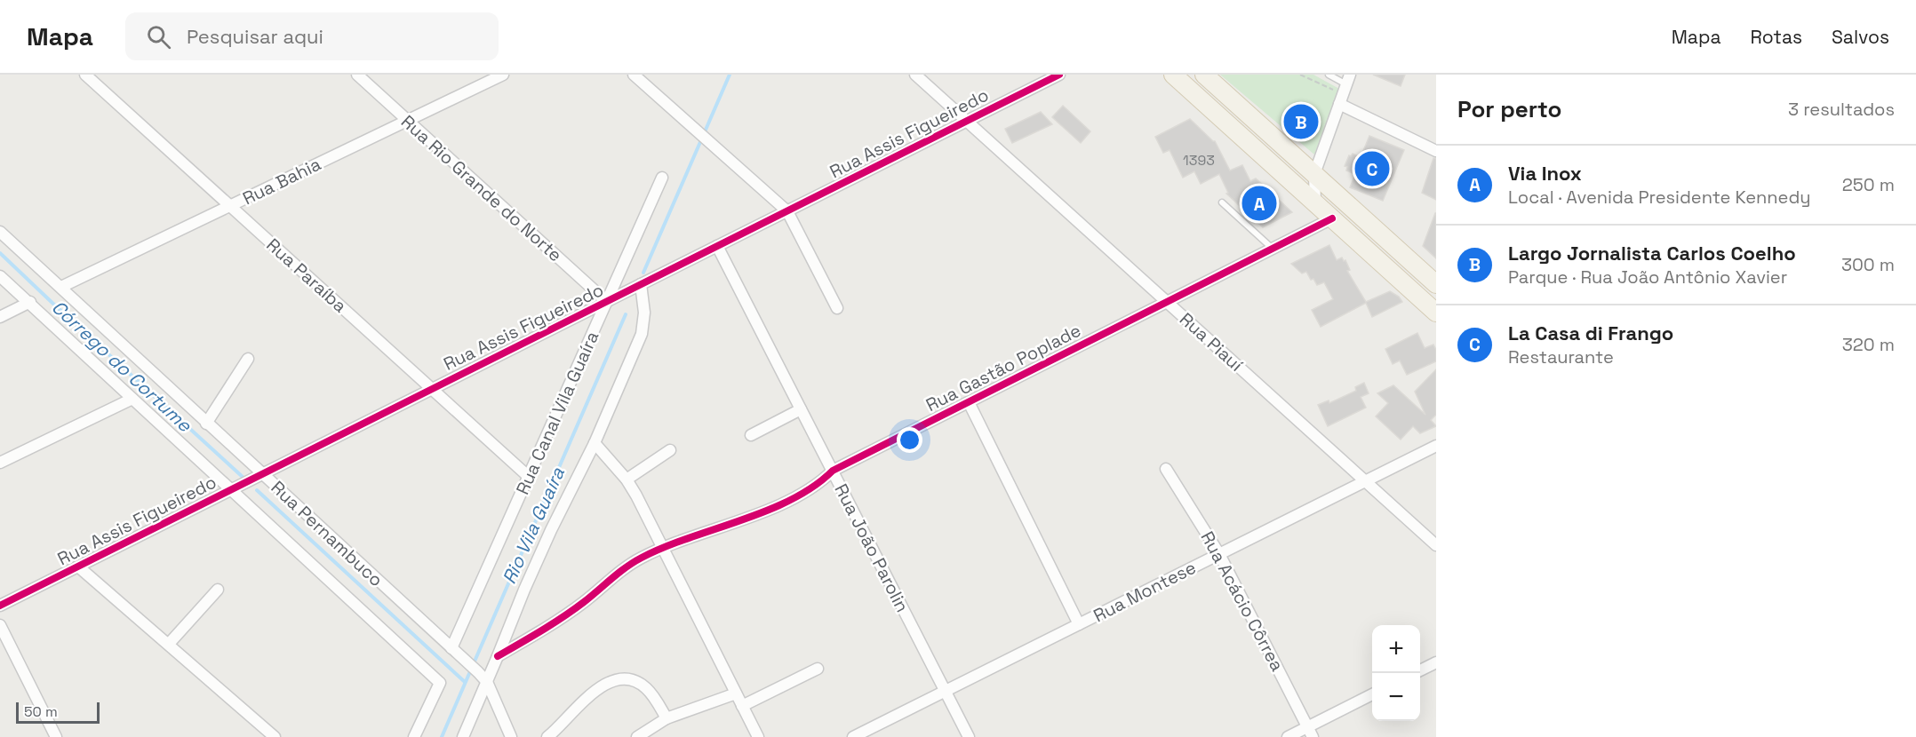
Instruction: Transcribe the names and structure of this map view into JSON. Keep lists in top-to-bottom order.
{
  "streets": {
    "street": [
      "Rua Assis Figueiredo",
      "Rua Bahia",
      "Rua Rio Grande do Norte",
      "Rua Paraíba",
      "Rua Piauí",
      "Rua Gastão Poplade",
      "Rua Canal Vila Guaíra",
      "Rua Pernambuco",
      "Rua João Parolin",
      "Rua Montese",
      "Rua Acácio Côrrea"
    ]
  },
  "crossings": [
    ["Rua Assis Figueiredo", "Rua Rio Grande do Norte"],
    ["Rua Assis Figueiredo", "Rua Paraíba"],
    ["Rua Assis Figueiredo", "Rua Piauí"],
    ["Rua Assis Figueiredo", "Rua Canal Vila Guaíra"],
    ["Rua Assis Figueiredo", "Rua Pernambuco"],
    ["Rua Assis Figueiredo", "Rua João Parolin"],
    ["Rua Bahia", "Rua Rio Grande do Norte"],
    ["Rua Bahia", "Rua Paraíba"],
    ["Rua Bahia", "Rua Pernambuco"],
    ["Rua Rio Grande do Norte", "Rua Canal Vila Guaíra"],
    ["Rua Paraíba", "Rua Canal Vila Guaíra"],
    ["Rua Piauí", "Rua Gastão Poplade"],
    ["Rua Piauí", "Rua Montese"],
    ["Rua Gastão Poplade", "Rua João Parolin"],
    ["Rua Canal Vila Guaíra", "Rua Pernambuco"],
    ["Rua João Parolin", "Rua Montese"],
    ["Rua Montese", "Rua Acácio Côrrea"]
  ],
  "water": ["Córrego do Cortume", "Rio Vila Guaíra"],
  "house_numbers": ["1393"],
  "scale_bar": "50 m",
  "page": {
    "header": "Mapa",
    "search": "Pesquisar aqui",
    "nav": ["Mapa", "Rotas", "Salvos"],
    "heading": ["Por perto", "3 resultados"],
    "pins": ["B", "C", "A"],
    "list": [
      {
        "mark": "A",
        "name": "Via Inox",
        "note": "Local · Avenida Presidente Kennedy",
        "value": "250 m"
      },
      {
        "mark": "B",
        "name": "Largo Jornalista Carlos Coelho",
        "note": "Parque · Rua João Antônio Xavier",
        "value": "300 m"
      },
      {
        "mark": "C",
        "name": "La Casa di Frango",
        "note": "Restaurante",
        "value": "320 m"
      }
    ],
    "map_buttons": ["+", "−"],
    "scale": "50 m"
  }
}
